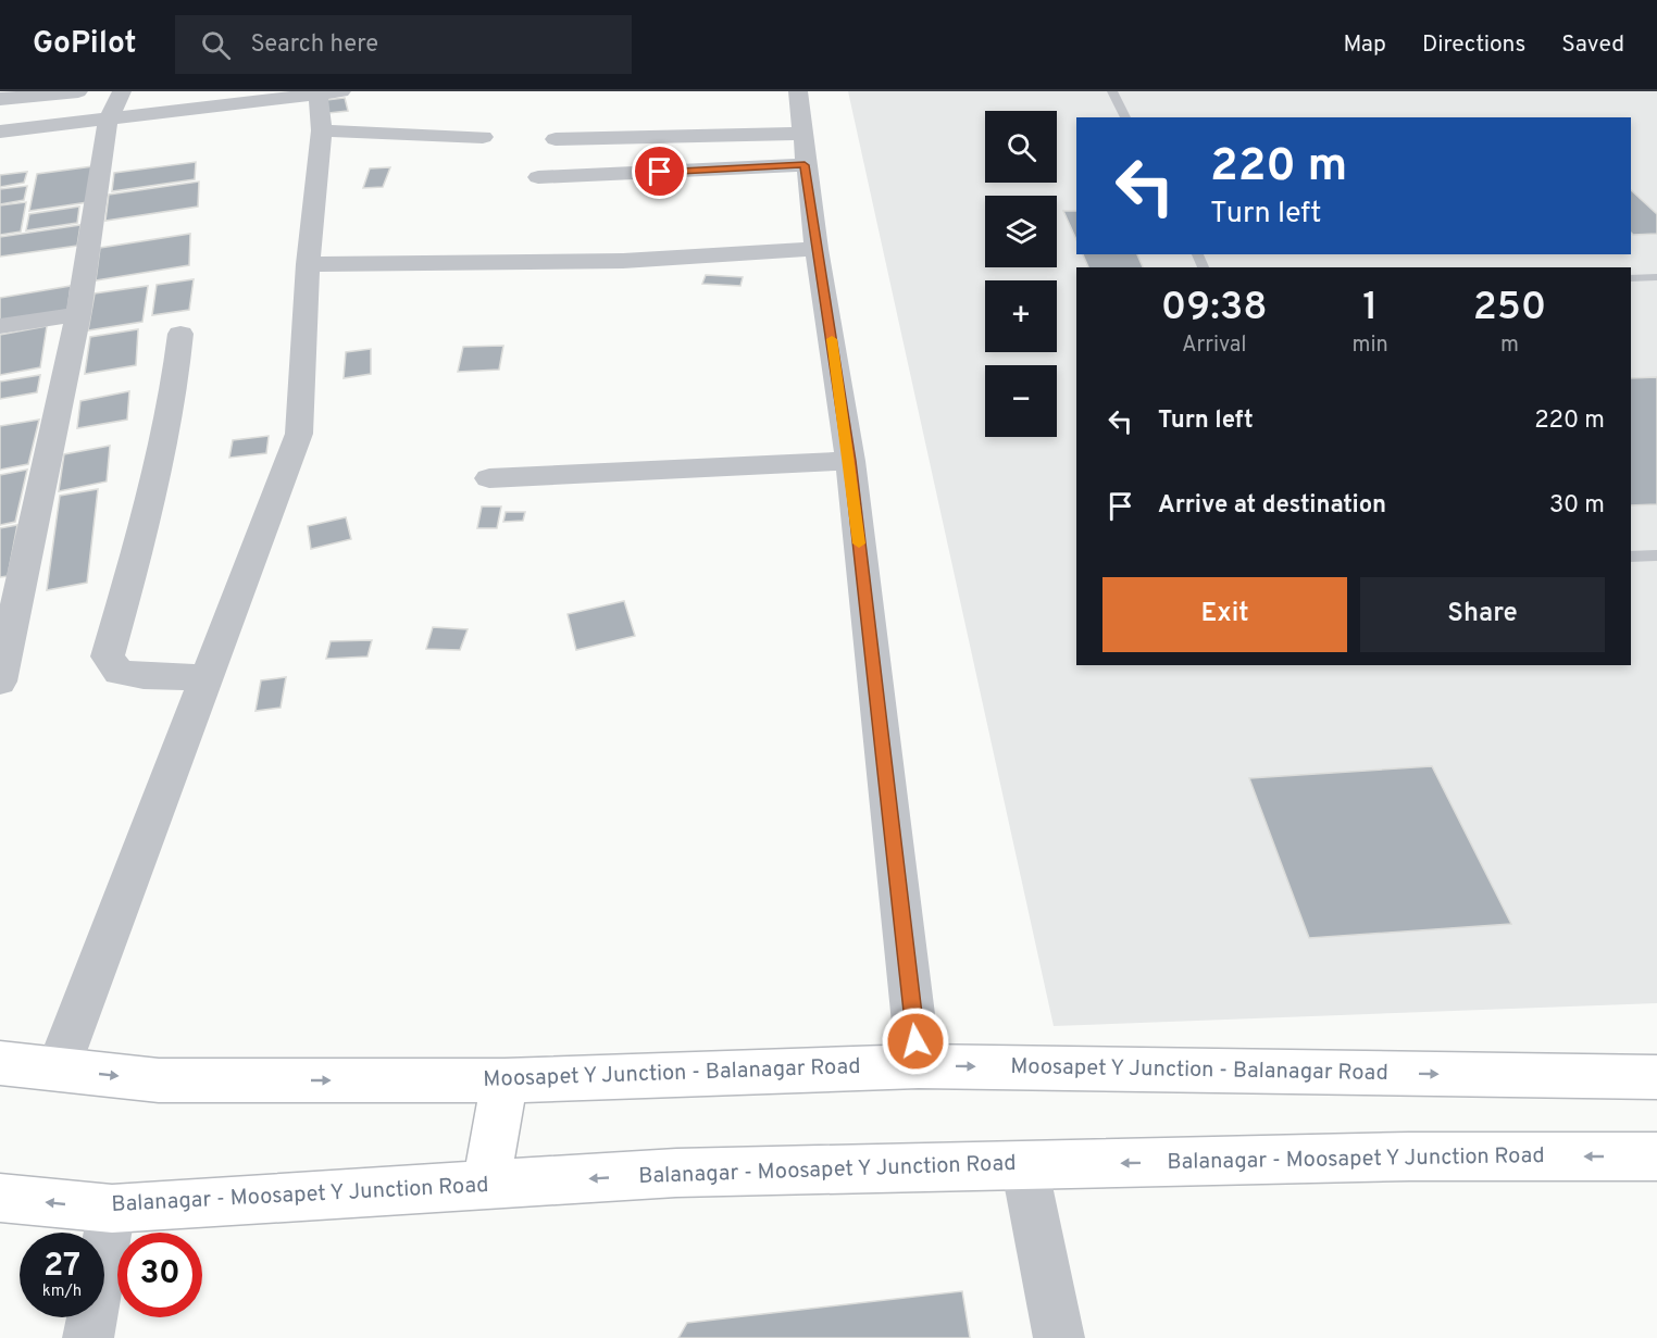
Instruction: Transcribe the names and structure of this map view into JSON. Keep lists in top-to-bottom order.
{
  "streets": {
    "main road": ["Moosapet Y Junction - Balanagar Road", "Balanagar - Moosapet Y Junction Road"]
  },
  "one_way": ["Moosapet Y Junction - Balanagar Road", "Balanagar - Moosapet Y Junction Road"],
  "page": {
    "header": "GoPilot",
    "search": "Search here",
    "nav": ["Map", "Directions", "Saved"],
    "map_buttons": ["+", "−"],
    "turn": ["220 m", "Turn left"],
    "eta": [
      "09:38",
      "Arrival",
      "1",
      "min",
      "250",
      "m"
    ],
    "list": [
      {
        "name": "Turn left",
        "value": "220 m"
      },
      {
        "name": "Arrive at destination",
        "value": "30 m"
      }
    ],
    "buttons": ["Exit", "Share"],
    "speed": "27 km/h",
    "limit": "30"
  }
}
